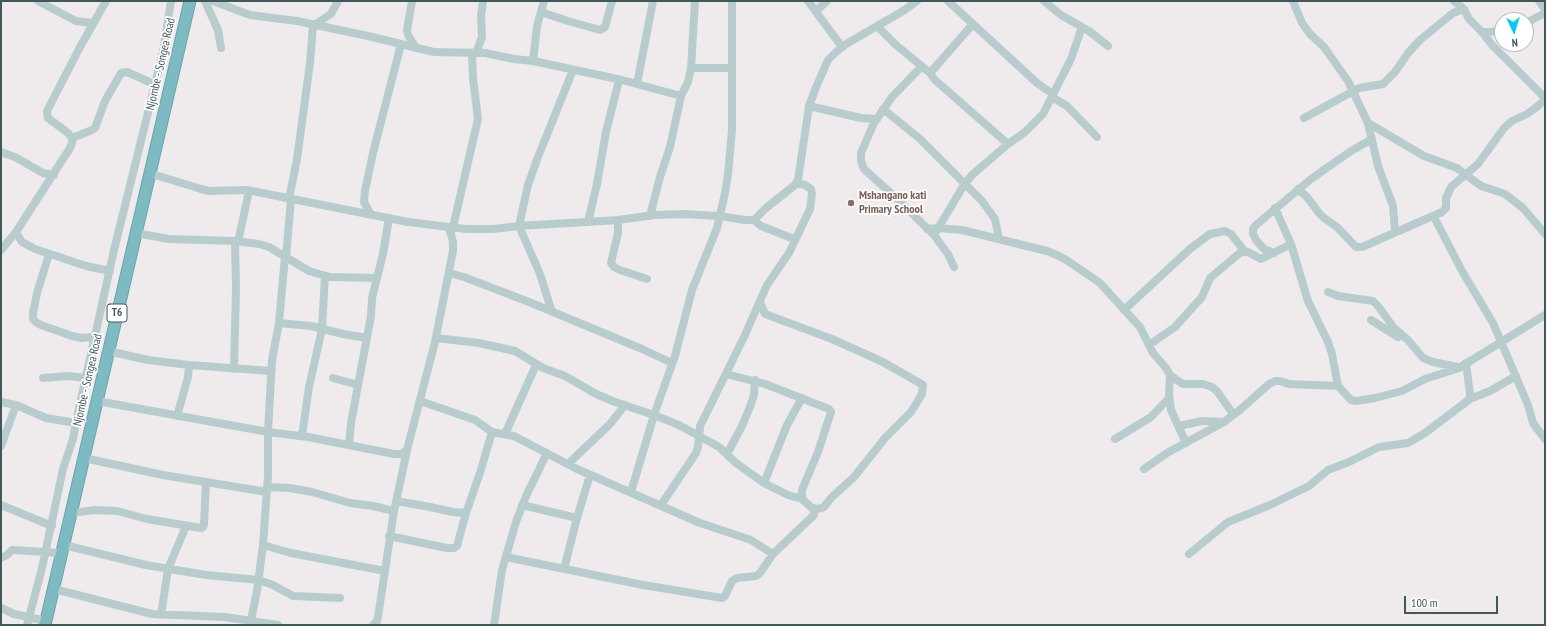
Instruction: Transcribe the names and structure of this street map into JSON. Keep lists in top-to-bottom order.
{
  "streets": {
    "highway": ["Njombe - Songea Road", "T6"]
  },
  "places": ["Mshangano kati Primary School"],
  "scale_bar": "100 m",
  "north": "bottom"
}
